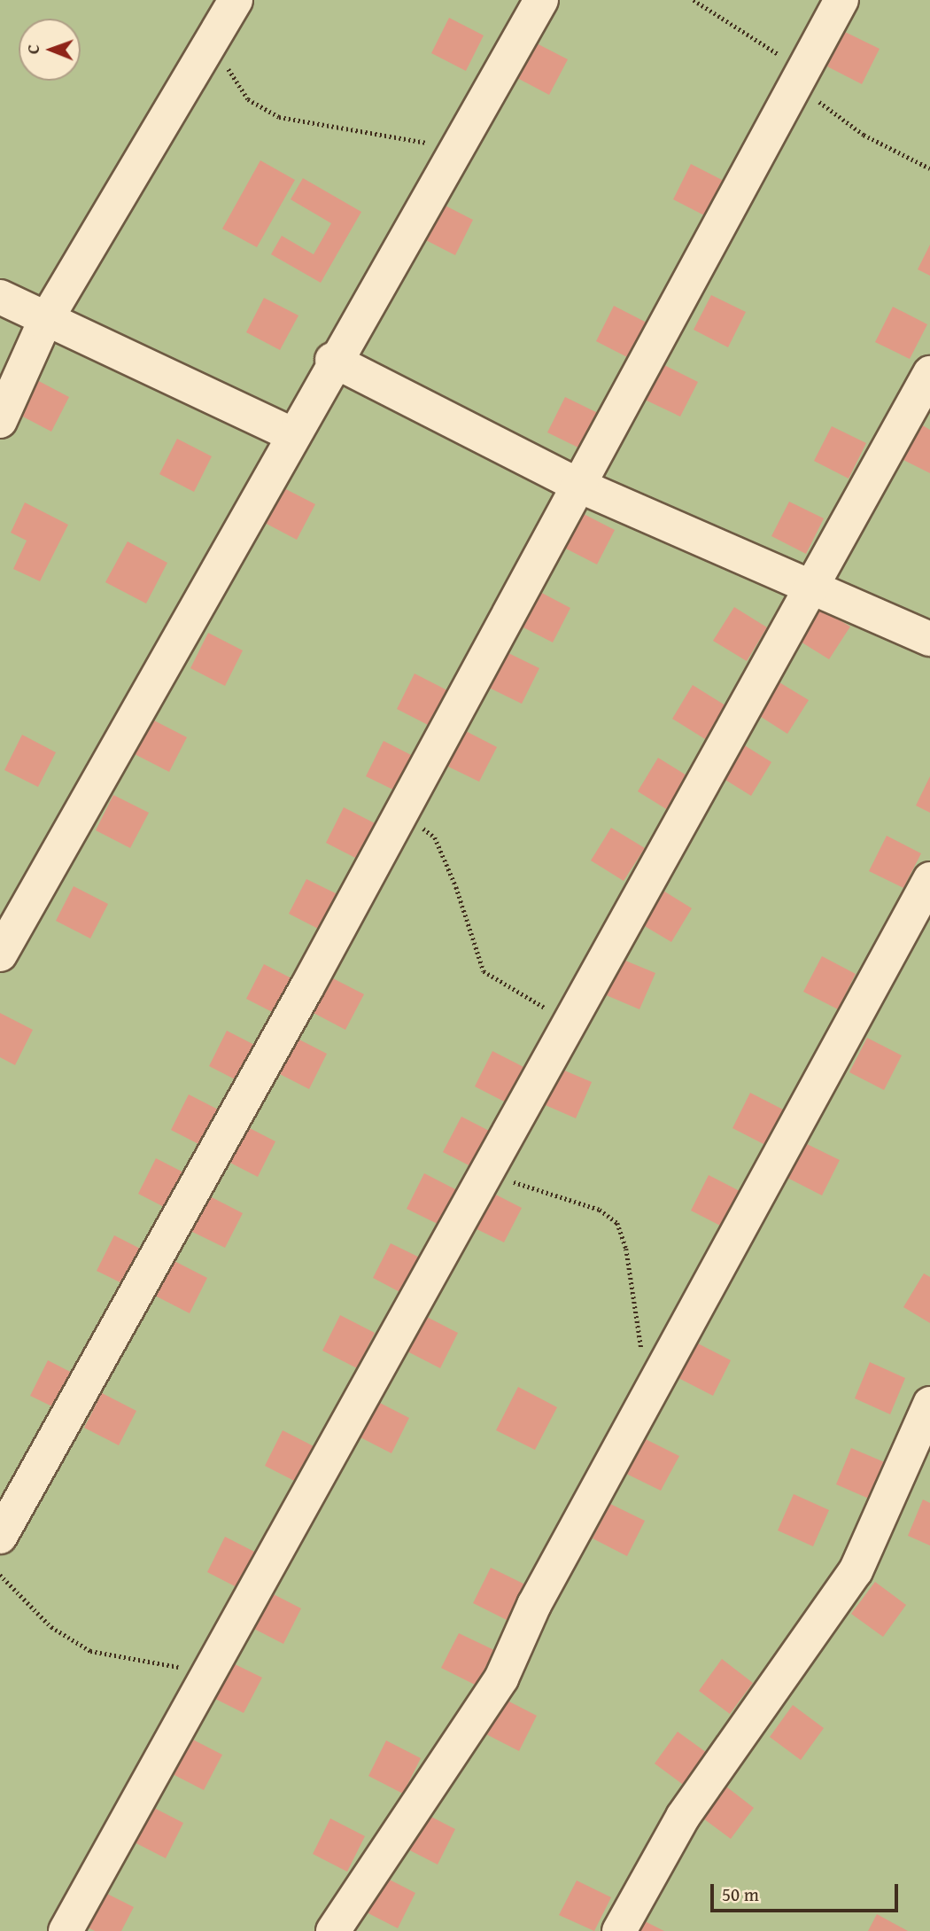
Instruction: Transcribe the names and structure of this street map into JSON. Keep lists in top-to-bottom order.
{
  "scale_bar": "50 m",
  "north": "left"
}
